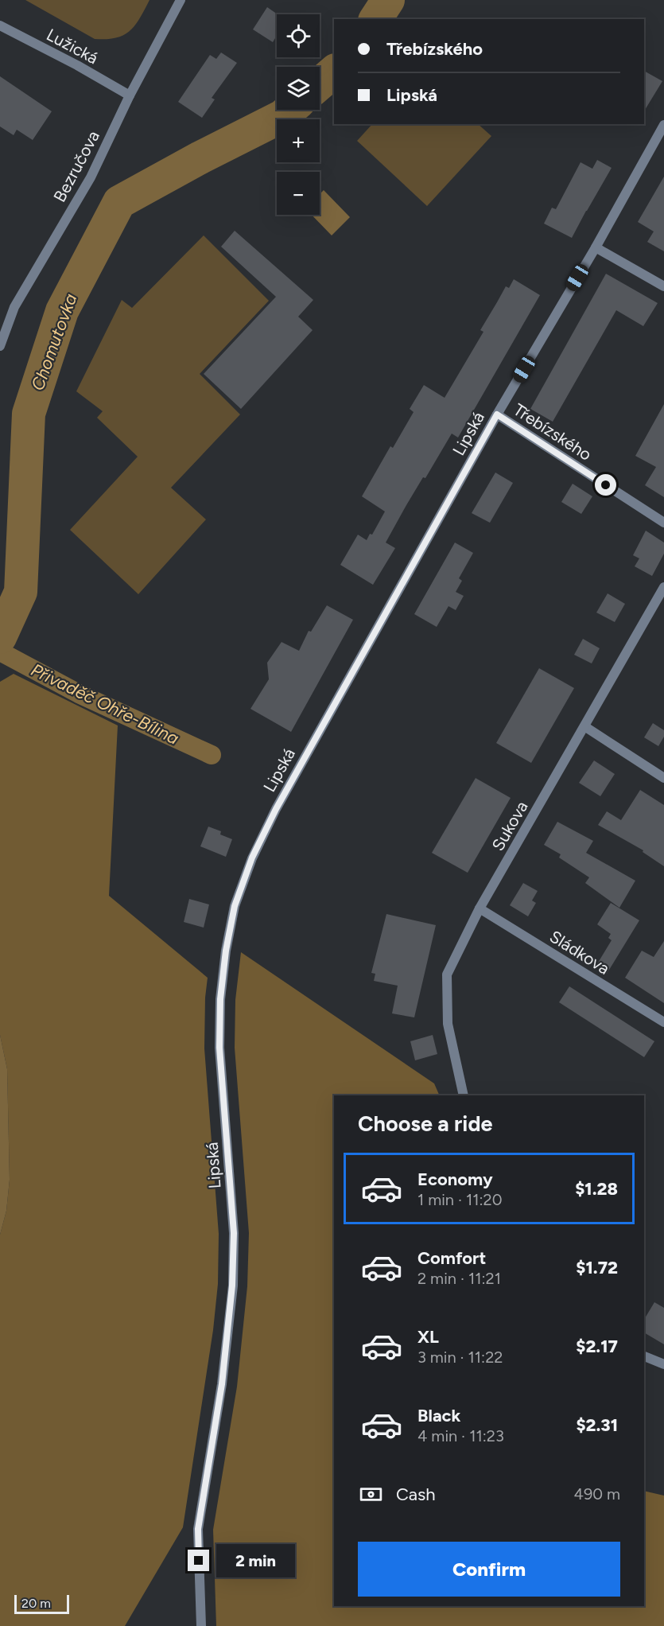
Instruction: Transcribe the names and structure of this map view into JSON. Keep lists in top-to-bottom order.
{
  "streets": {
    "street": [
      "Lužická",
      "Bezručova",
      "Třebízského",
      "Lipská",
      "Sukova",
      "Sládkova"
    ]
  },
  "crossings": [
    ["Lužická", "Bezručova"],
    ["Třebízského", "Lipská"],
    ["Sukova", "Sládkova"]
  ],
  "water": ["Chomutovka", "Přivaděč Ohře-Bílina"],
  "scale_bar": "20 m",
  "page": {
    "map_buttons": ["+", "−"],
    "banner": ["Třebízského", "Lipská"],
    "heading": "Choose a ride",
    "list": [
      {
        "name": "Economy",
        "note": "1 min · 11:20",
        "value": "$1.28"
      },
      {
        "name": "Comfort",
        "note": "2 min · 11:21",
        "value": "$1.72"
      },
      {
        "name": "XL",
        "note": "3 min · 11:22",
        "value": "$2.17"
      },
      {
        "name": "Black",
        "note": "4 min · 11:23",
        "value": "$2.31"
      }
    ],
    "pay": ["Cash", "490 m"],
    "buttons": "Confirm",
    "bubble": "2 min",
    "scale": "20 m"
  }
}
